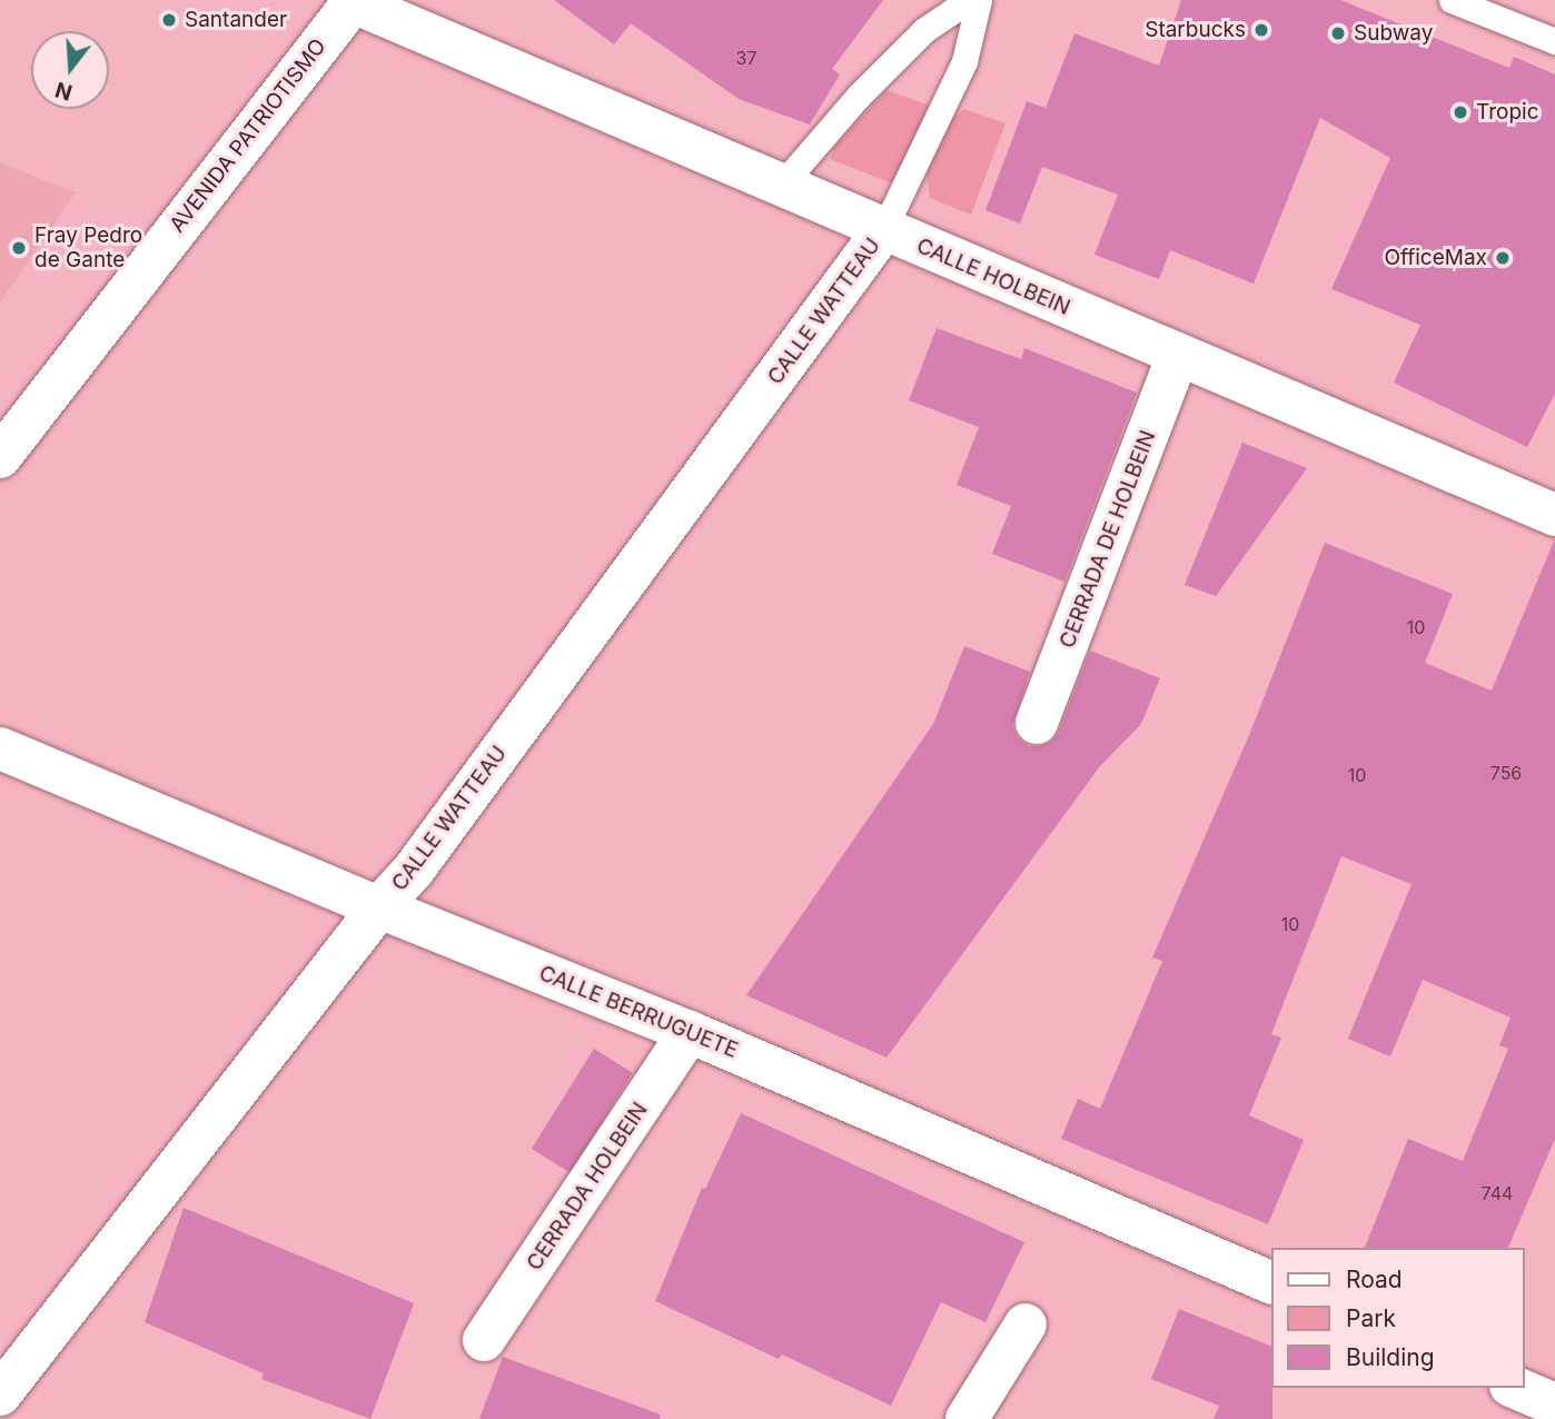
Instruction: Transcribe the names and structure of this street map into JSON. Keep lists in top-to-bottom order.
{
  "streets": {
    "street": [
      "AVENIDA PATRIOTISMO",
      "CALLE HOLBEIN",
      "CALLE WATTEAU",
      "CERRADA DE HOLBEIN",
      "CALLE BERRUGUETE",
      "CERRADA HOLBEIN"
    ]
  },
  "crossings": [
    ["AVENIDA PATRIOTISMO", "CALLE HOLBEIN"],
    ["CALLE HOLBEIN", "CALLE WATTEAU"],
    ["CALLE HOLBEIN", "CERRADA DE HOLBEIN"],
    ["CALLE WATTEAU", "CALLE BERRUGUETE"],
    ["CALLE BERRUGUETE", "CERRADA HOLBEIN"]
  ],
  "places": [
    "Santander",
    "Starbucks",
    "Subway",
    "Tropic",
    "Fray Pedro de Gante",
    "OfficeMax"
  ],
  "house_numbers": [
    "37",
    "10",
    "756",
    "10",
    "10",
    "744"
  ],
  "legend": ["Road", "Park", "Building"],
  "north": "bottom"
}
